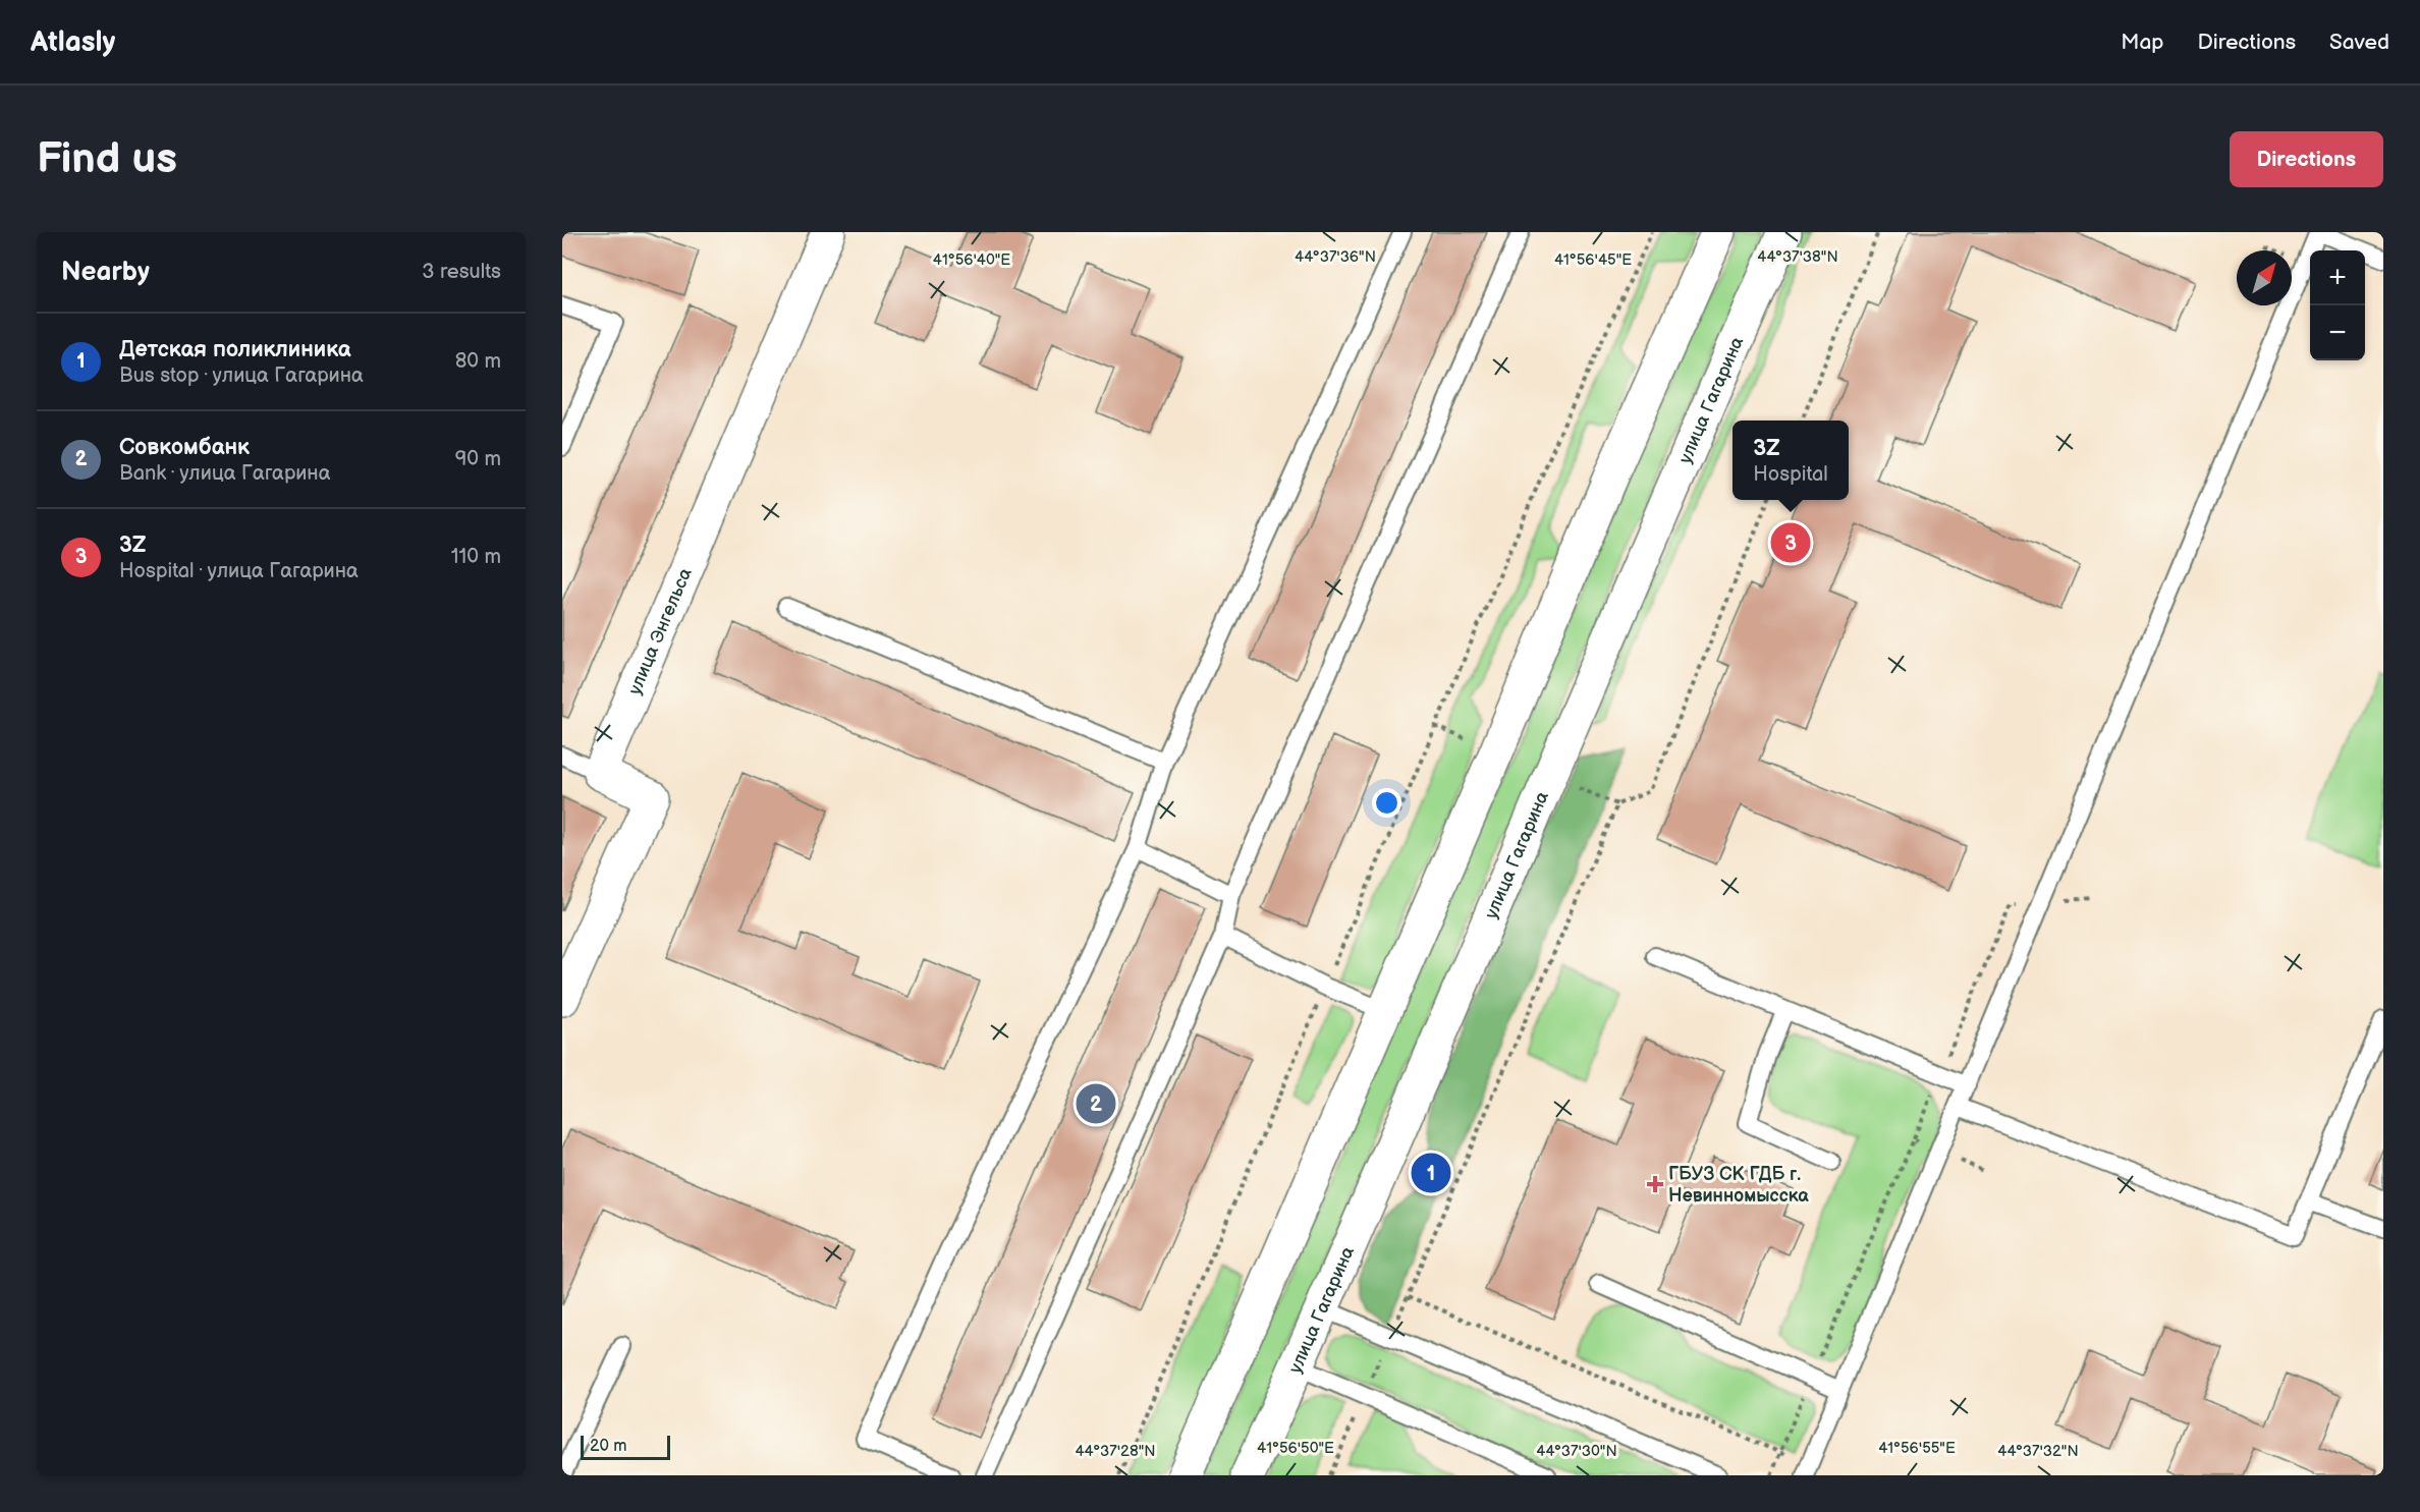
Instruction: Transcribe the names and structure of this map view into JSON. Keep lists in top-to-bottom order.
{
  "streets": {
    "main road": ["улица Гагарина", "улица Энгельса"]
  },
  "places": {
    "health": ["ГБУЗ СК ГДБ г. Невинномысска"]
  },
  "scale_bar": "20 m",
  "north": "top right",
  "page": {
    "header": "Atlasly",
    "nav": ["Map", "Directions", "Saved"],
    "buttons": "Directions",
    "title": "Find us",
    "heading": ["Nearby", "3 results"],
    "map_buttons": ["+", "−"],
    "list": [
      {
        "mark": "1",
        "name": "Детская поликлиника",
        "note": "Bus stop · улица Гагарина",
        "value": "80 m"
      },
      {
        "mark": "2",
        "name": "Совкомбанк",
        "note": "Bank · улица Гагарина",
        "value": "90 m"
      },
      {
        "mark": "3",
        "name": "3Z",
        "note": "Hospital · улица Гагарина",
        "value": "110 m"
      }
    ],
    "popup": ["3Z", "Hospital"],
    "pins": ["3", "2", "1"],
    "scale": "20 m"
  },
  "coordinates": [
    "44°37'36\"N",
    "44°37'38\"N",
    "41°56'40\"E",
    "41°56'45\"E",
    "41°56'50\"E",
    "41°56'55\"E",
    "44°37'28\"N",
    "44°37'30\"N",
    "44°37'32\"N"
  ]
}
